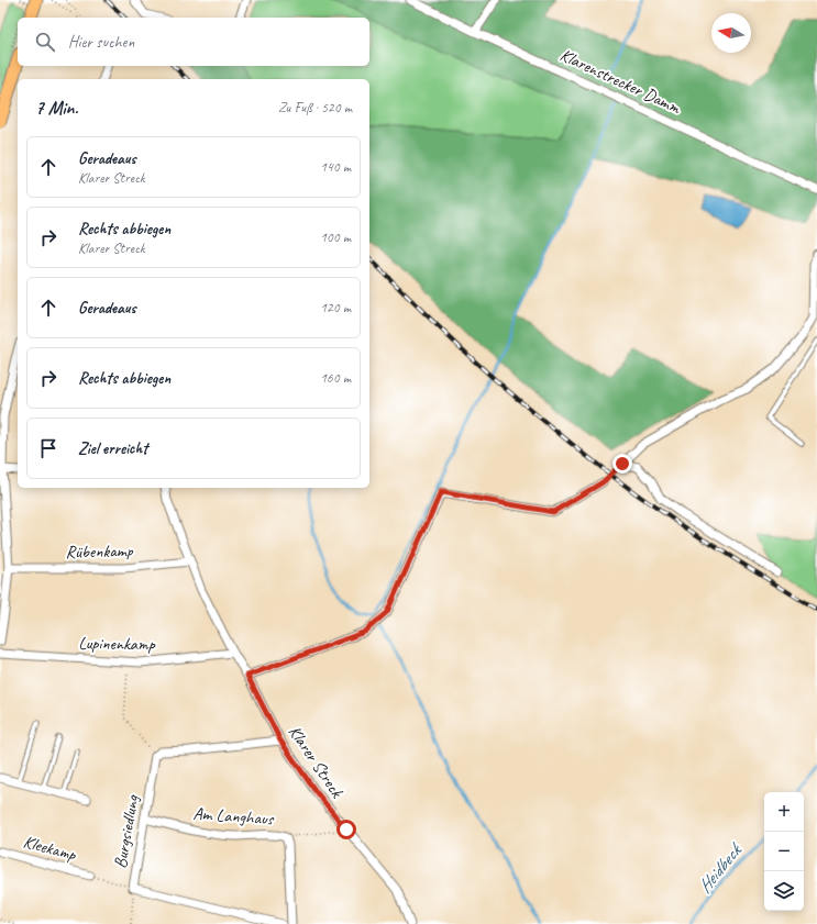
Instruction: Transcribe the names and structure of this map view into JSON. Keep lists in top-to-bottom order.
{
  "streets": {
    "street": [
      "Klarenstrecker Damm",
      "Rübenkamp",
      "Lupinenkamp",
      "Klarer Streck",
      "Am Langhaus",
      "Burgsiedlung",
      "Kleekamp"
    ]
  },
  "crossings": [
    ["Rübenkamp", "Klarer Streck"],
    ["Lupinenkamp", "Klarer Streck"],
    ["Am Langhaus", "Burgsiedlung"]
  ],
  "water": ["Heidbeck"],
  "north": "left",
  "page": {
    "search": "Hier suchen",
    "heading": ["7 Min.", "Zu Fuß · 520 m"],
    "list": [
      ["Geradeaus", "Klarer Streck", "140 m"],
      ["Rechts abbiegen", "Klarer Streck", "100 m"],
      ["Geradeaus", "120 m"],
      ["Rechts abbiegen", "160 m"],
      "Ziel erreicht"
    ],
    "map_buttons": ["+", "−"]
  }
}
